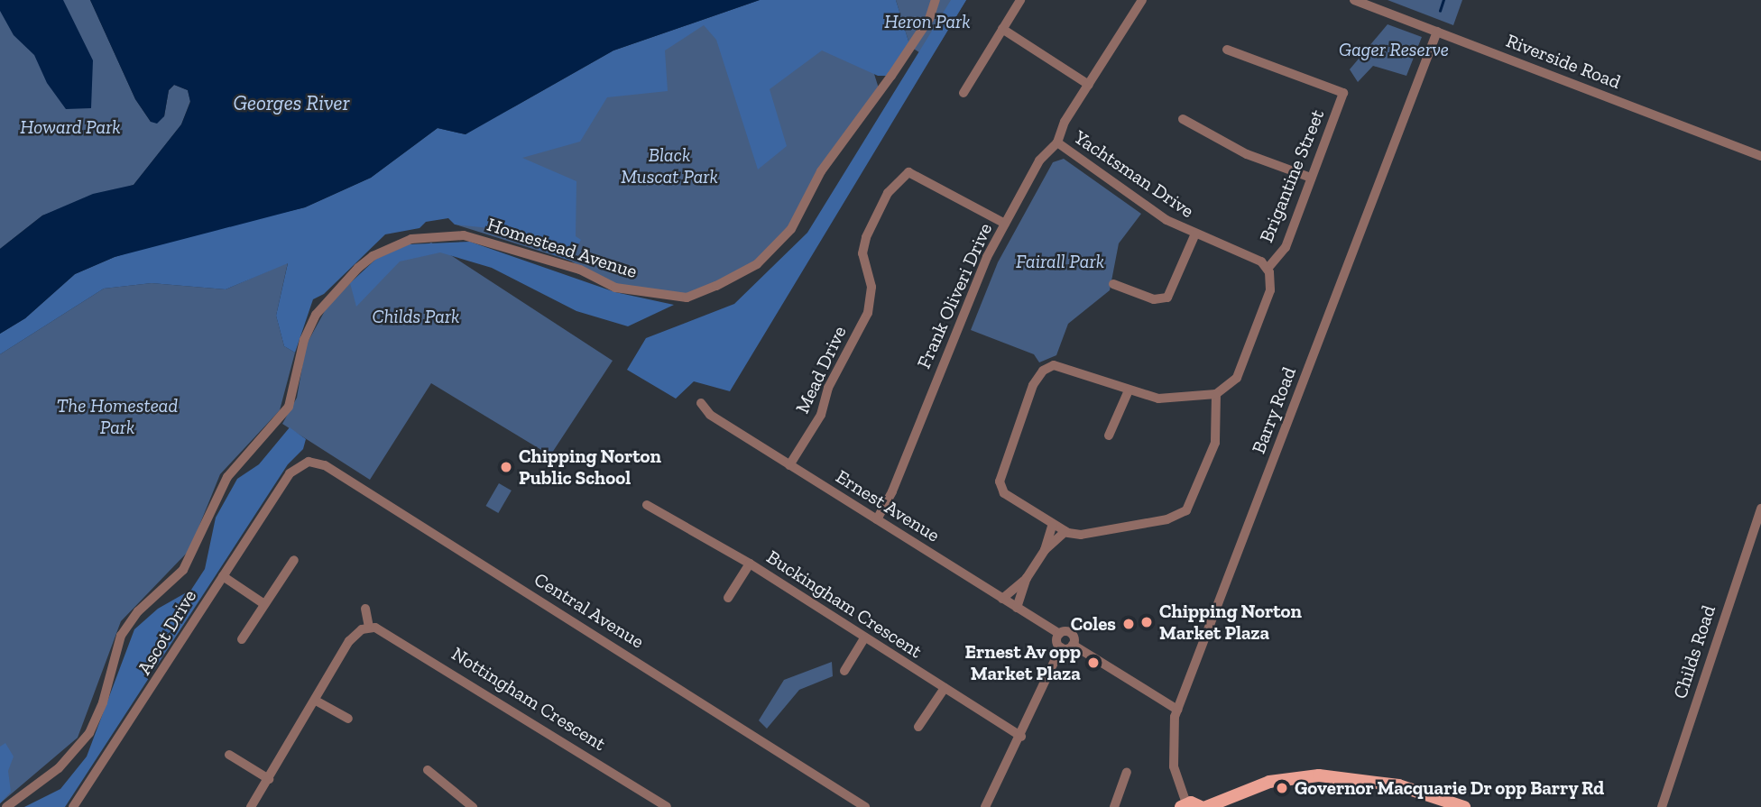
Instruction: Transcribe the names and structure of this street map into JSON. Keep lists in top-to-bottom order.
{
  "streets": {
    "street": [
      "Riverside Road",
      "Yachtsman Drive",
      "Brigantine Street",
      "Homestead Avenue",
      "Frank Oliveri Drive",
      "Mead Drive",
      "Barry Road",
      "Ernest Avenue",
      "Buckingham Crescent",
      "Central Avenue",
      "Ascot Drive",
      "Childs Road",
      "Nottingham Crescent"
    ]
  },
  "crossings": [
    ["Riverside Road", "Barry Road"],
    ["Yachtsman Drive", "Brigantine Street"],
    ["Yachtsman Drive", "Frank Oliveri Drive"],
    ["Frank Oliveri Drive", "Mead Drive"],
    ["Frank Oliveri Drive", "Ernest Avenue"],
    ["Mead Drive", "Ernest Avenue"],
    ["Central Avenue", "Ascot Drive"]
  ],
  "water": ["Georges River"],
  "parks": [
    "Heron Park",
    "Gager Reserve",
    "Howard Park",
    "Black Muscat Park",
    "Fairall Park",
    "Childs Park",
    "The Homestead Park"
  ],
  "places": [
    "Chipping Norton Public School",
    "Chipping Norton Market Plaza",
    "Coles",
    "Ernest Av opp Market Plaza",
    "Governor Macquarie Dr opp Barry Rd"
  ]
}
